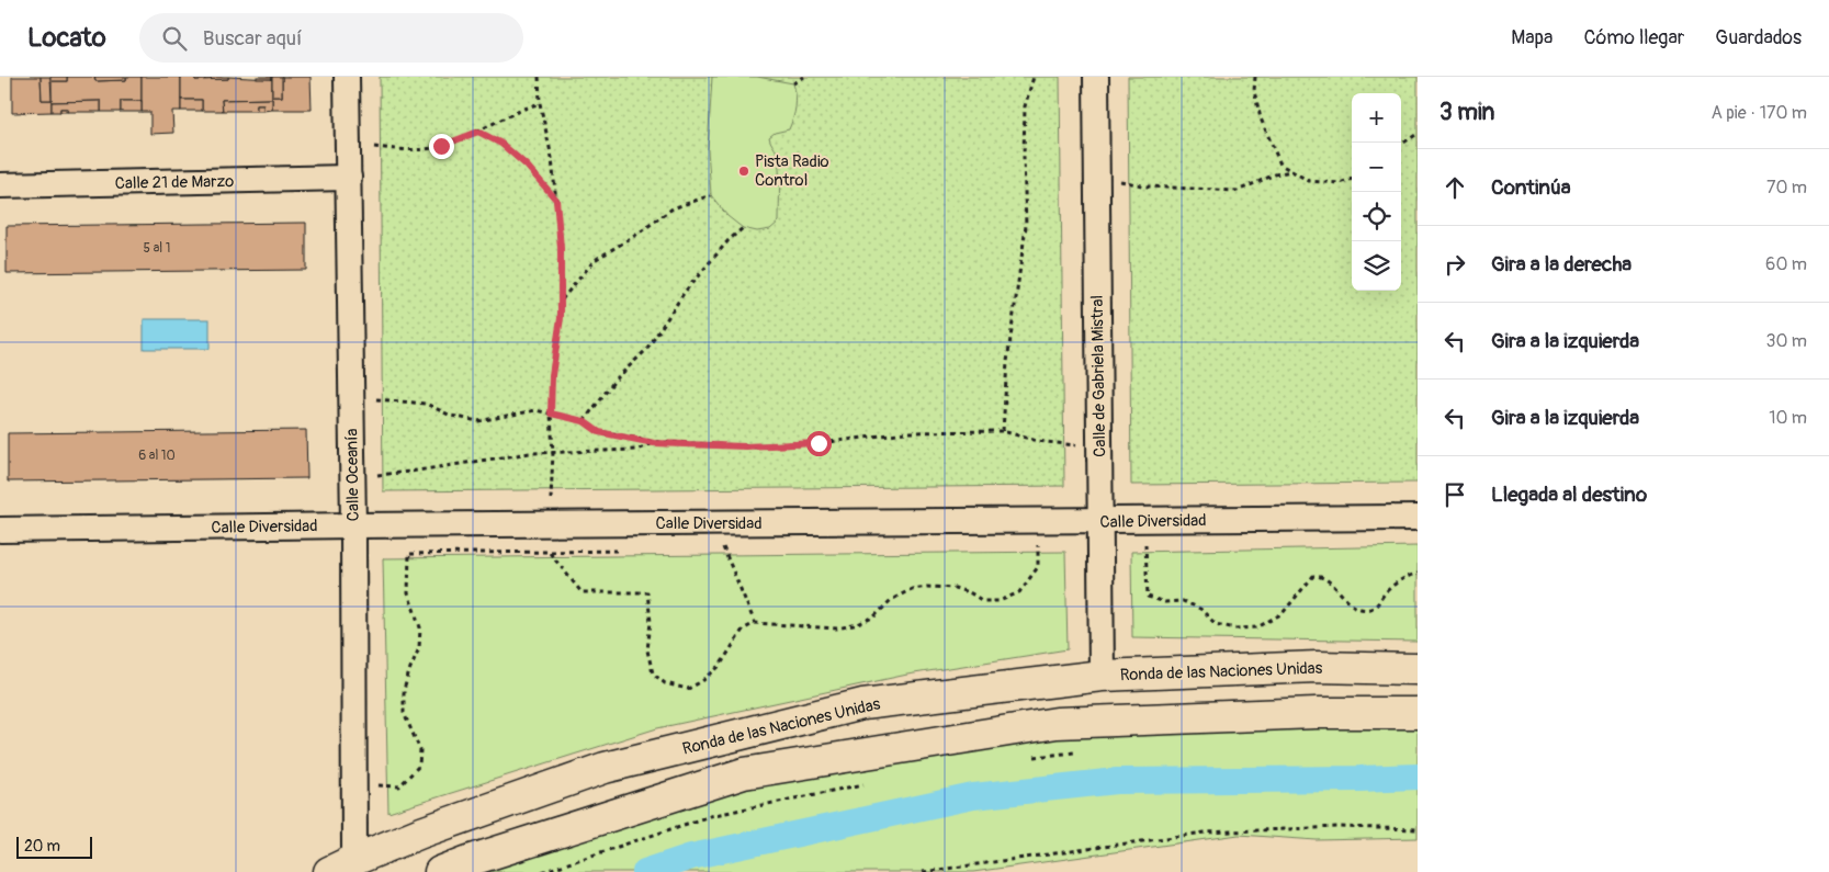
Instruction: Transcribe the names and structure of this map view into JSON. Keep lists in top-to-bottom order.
{
  "streets": {
    "street": [
      "Calle 21 de Marzo",
      "Calle de Gabriela Mistral",
      "Calle Oceanía",
      "Calle Diversidad",
      "Ronda de las Naciones Unidas"
    ]
  },
  "crossings": [
    ["Calle 21 de Marzo", "Calle Oceanía"],
    ["Calle de Gabriela Mistral", "Calle Diversidad"],
    ["Calle de Gabriela Mistral", "Ronda de las Naciones Unidas"],
    ["Calle Oceanía", "Calle Diversidad"],
    ["Calle Oceanía", "Ronda de las Naciones Unidas"]
  ],
  "places": ["Pista Radio Control"],
  "house_numbers": ["5 al 1", "6 al 10"],
  "scale_bar": "20 m",
  "page": {
    "header": "Locato",
    "search": "Buscar aquí",
    "nav": ["Mapa", "Cómo llegar", "Guardados"],
    "heading": ["3 min", "A pie · 170 m"],
    "map_buttons": ["+", "−"],
    "list": [
      ["Continúa", "70 m"],
      ["Gira a la derecha", "60 m"],
      ["Gira a la izquierda", "30 m"],
      ["Gira a la izquierda", "10 m"],
      "Llegada al destino"
    ],
    "scale": "20 m"
  }
}
